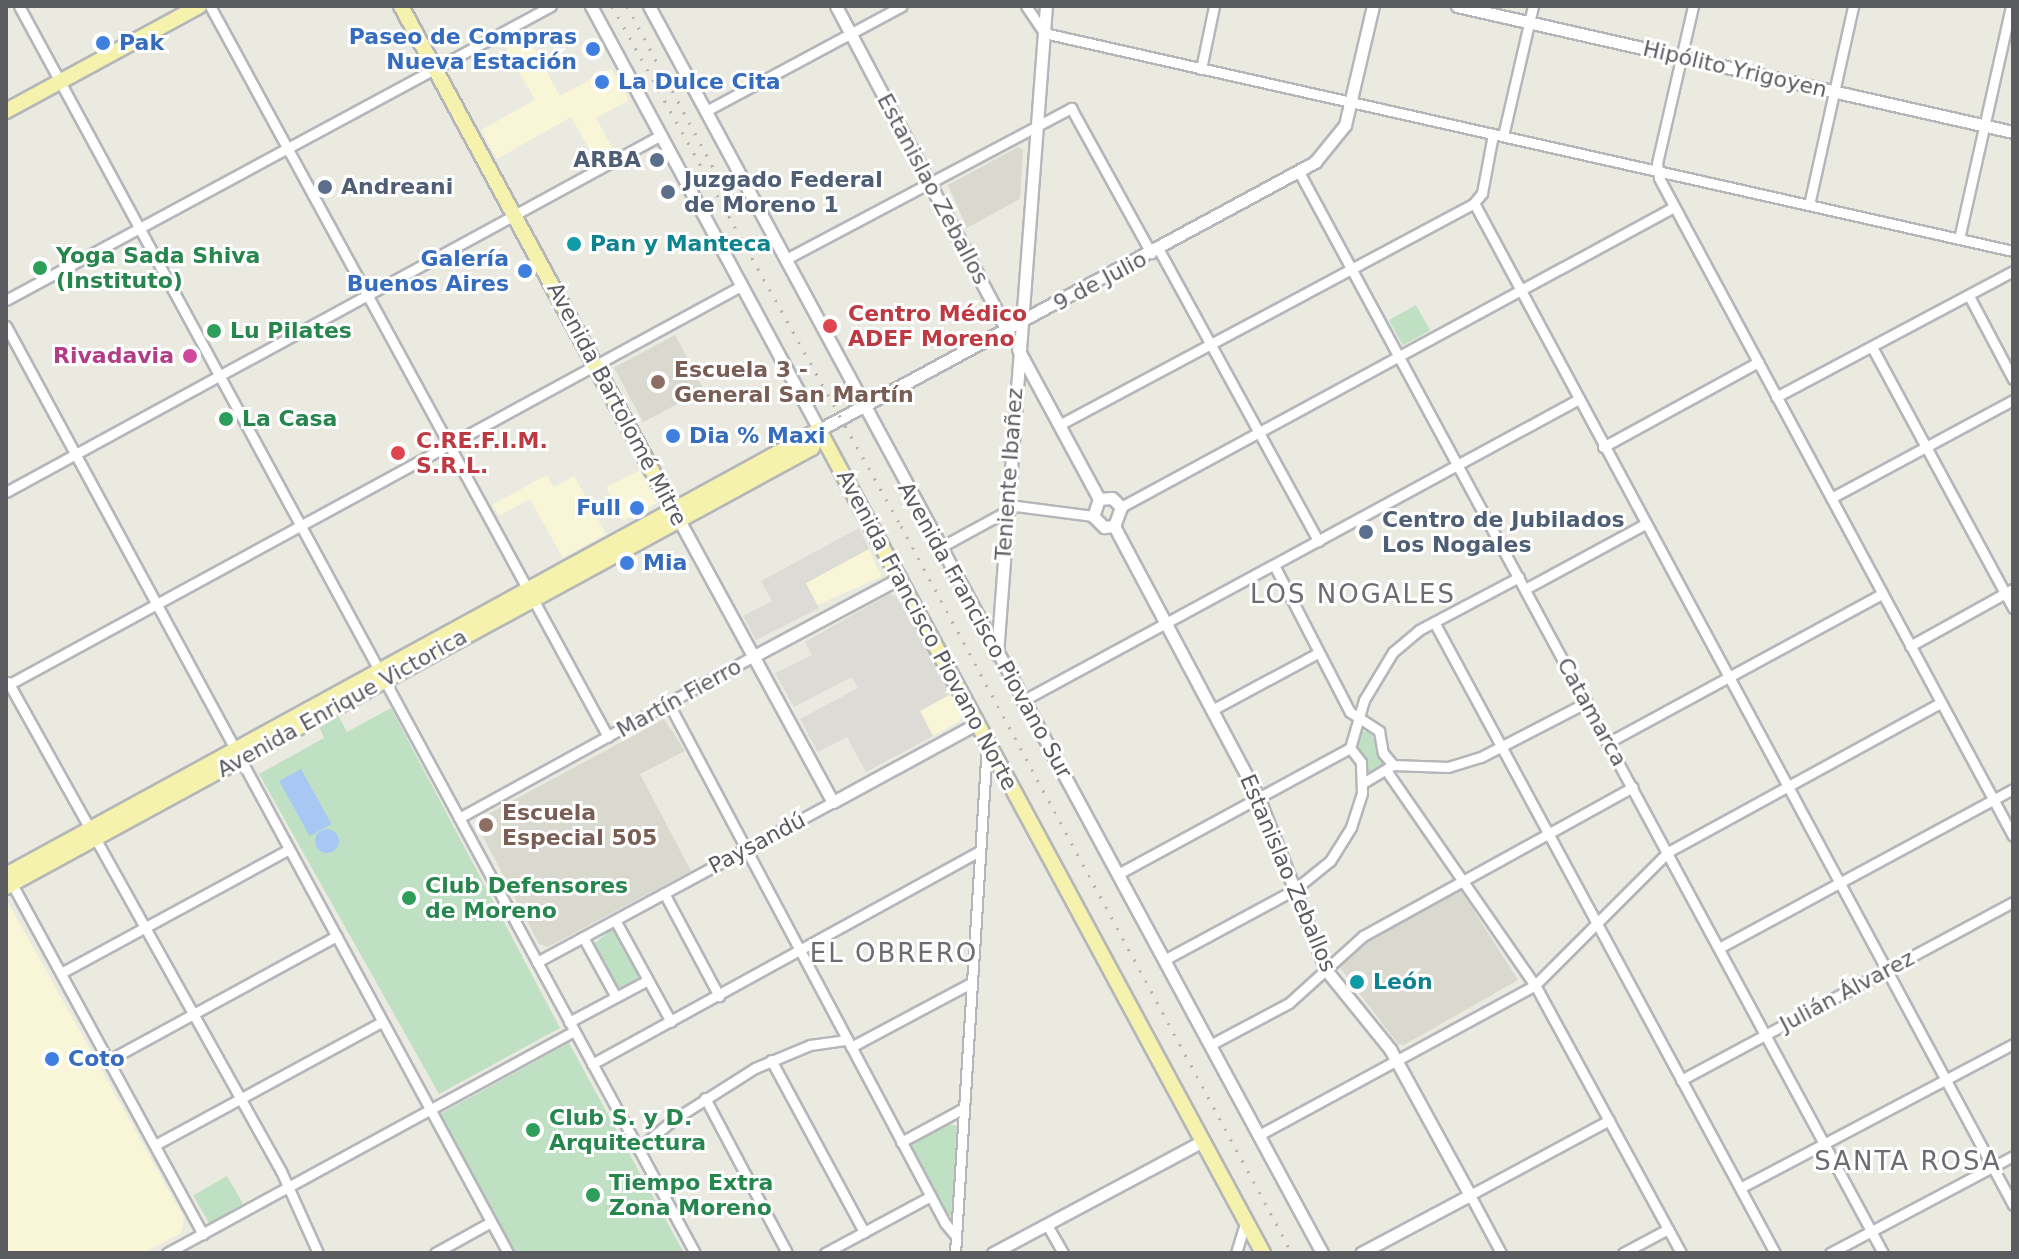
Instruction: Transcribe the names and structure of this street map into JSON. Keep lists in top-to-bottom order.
{
  "streets": {
    "main road": ["Avenida Bartolomé Mitre", "Avenida Francisco Piovano Norte", "Avenida Enrique Victorica"],
    "street": [
      "Hipólito Yrigoyen",
      "Estanislao Zeballos",
      "9 de Julio",
      "Teniente Ibañez",
      "Avenida Francisco Piovano Sur",
      "Martín Fierro",
      "Catamarca",
      "Paysandú",
      "Julián Álvarez"
    ]
  },
  "crossings": [
    ["Estanislao Zeballos", "9 de Julio"],
    ["Estanislao Zeballos", "Teniente Ibañez"],
    ["9 de Julio", "Avenida Francisco Piovano Norte"],
    ["9 de Julio", "Avenida Francisco Piovano Sur"],
    ["9 de Julio", "Avenida Enrique Victorica"],
    ["9 de Julio", "Catamarca"],
    ["Avenida Bartolomé Mitre", "Martín Fierro"],
    ["Avenida Bartolomé Mitre", "Avenida Enrique Victorica"],
    ["Avenida Bartolomé Mitre", "Paysandú"],
    ["Teniente Ibañez", "Avenida Francisco Piovano Sur"],
    ["Avenida Francisco Piovano Norte", "Martín Fierro"],
    ["Avenida Francisco Piovano Norte", "Avenida Enrique Victorica"],
    ["Avenida Francisco Piovano Norte", "Paysandú"],
    ["Catamarca", "Julián Álvarez"]
  ],
  "districts": ["LOS NOGALES", "EL OBRERO", "SANTA ROSA"],
  "places": [
    "Pak",
    "Paseo de Compras Nueva Estación",
    "La Dulce Cita",
    "ARBA",
    "Andreani",
    "Juzgado Federal de Moreno 1",
    "Pan y Manteca",
    "Yoga Sada Shiva (Instituto)",
    "Galería Buenos Aires",
    "Centro Médico ADEF Moreno",
    "Lu Pilates",
    "Rivadavia",
    "Escuela 3 - General San Martín",
    "La Casa",
    "Dia % Maxi",
    "C.RE.F.I.M. S.R.L.",
    "Full",
    "Centro de Jubilados Los Nogales",
    "Mia",
    "Escuela Especial 505",
    "Club Defensores de Moreno",
    "León",
    "Coto",
    "Club S. y D. Arquitectura",
    "Tiempo Extra Zona Moreno"
  ]
}
